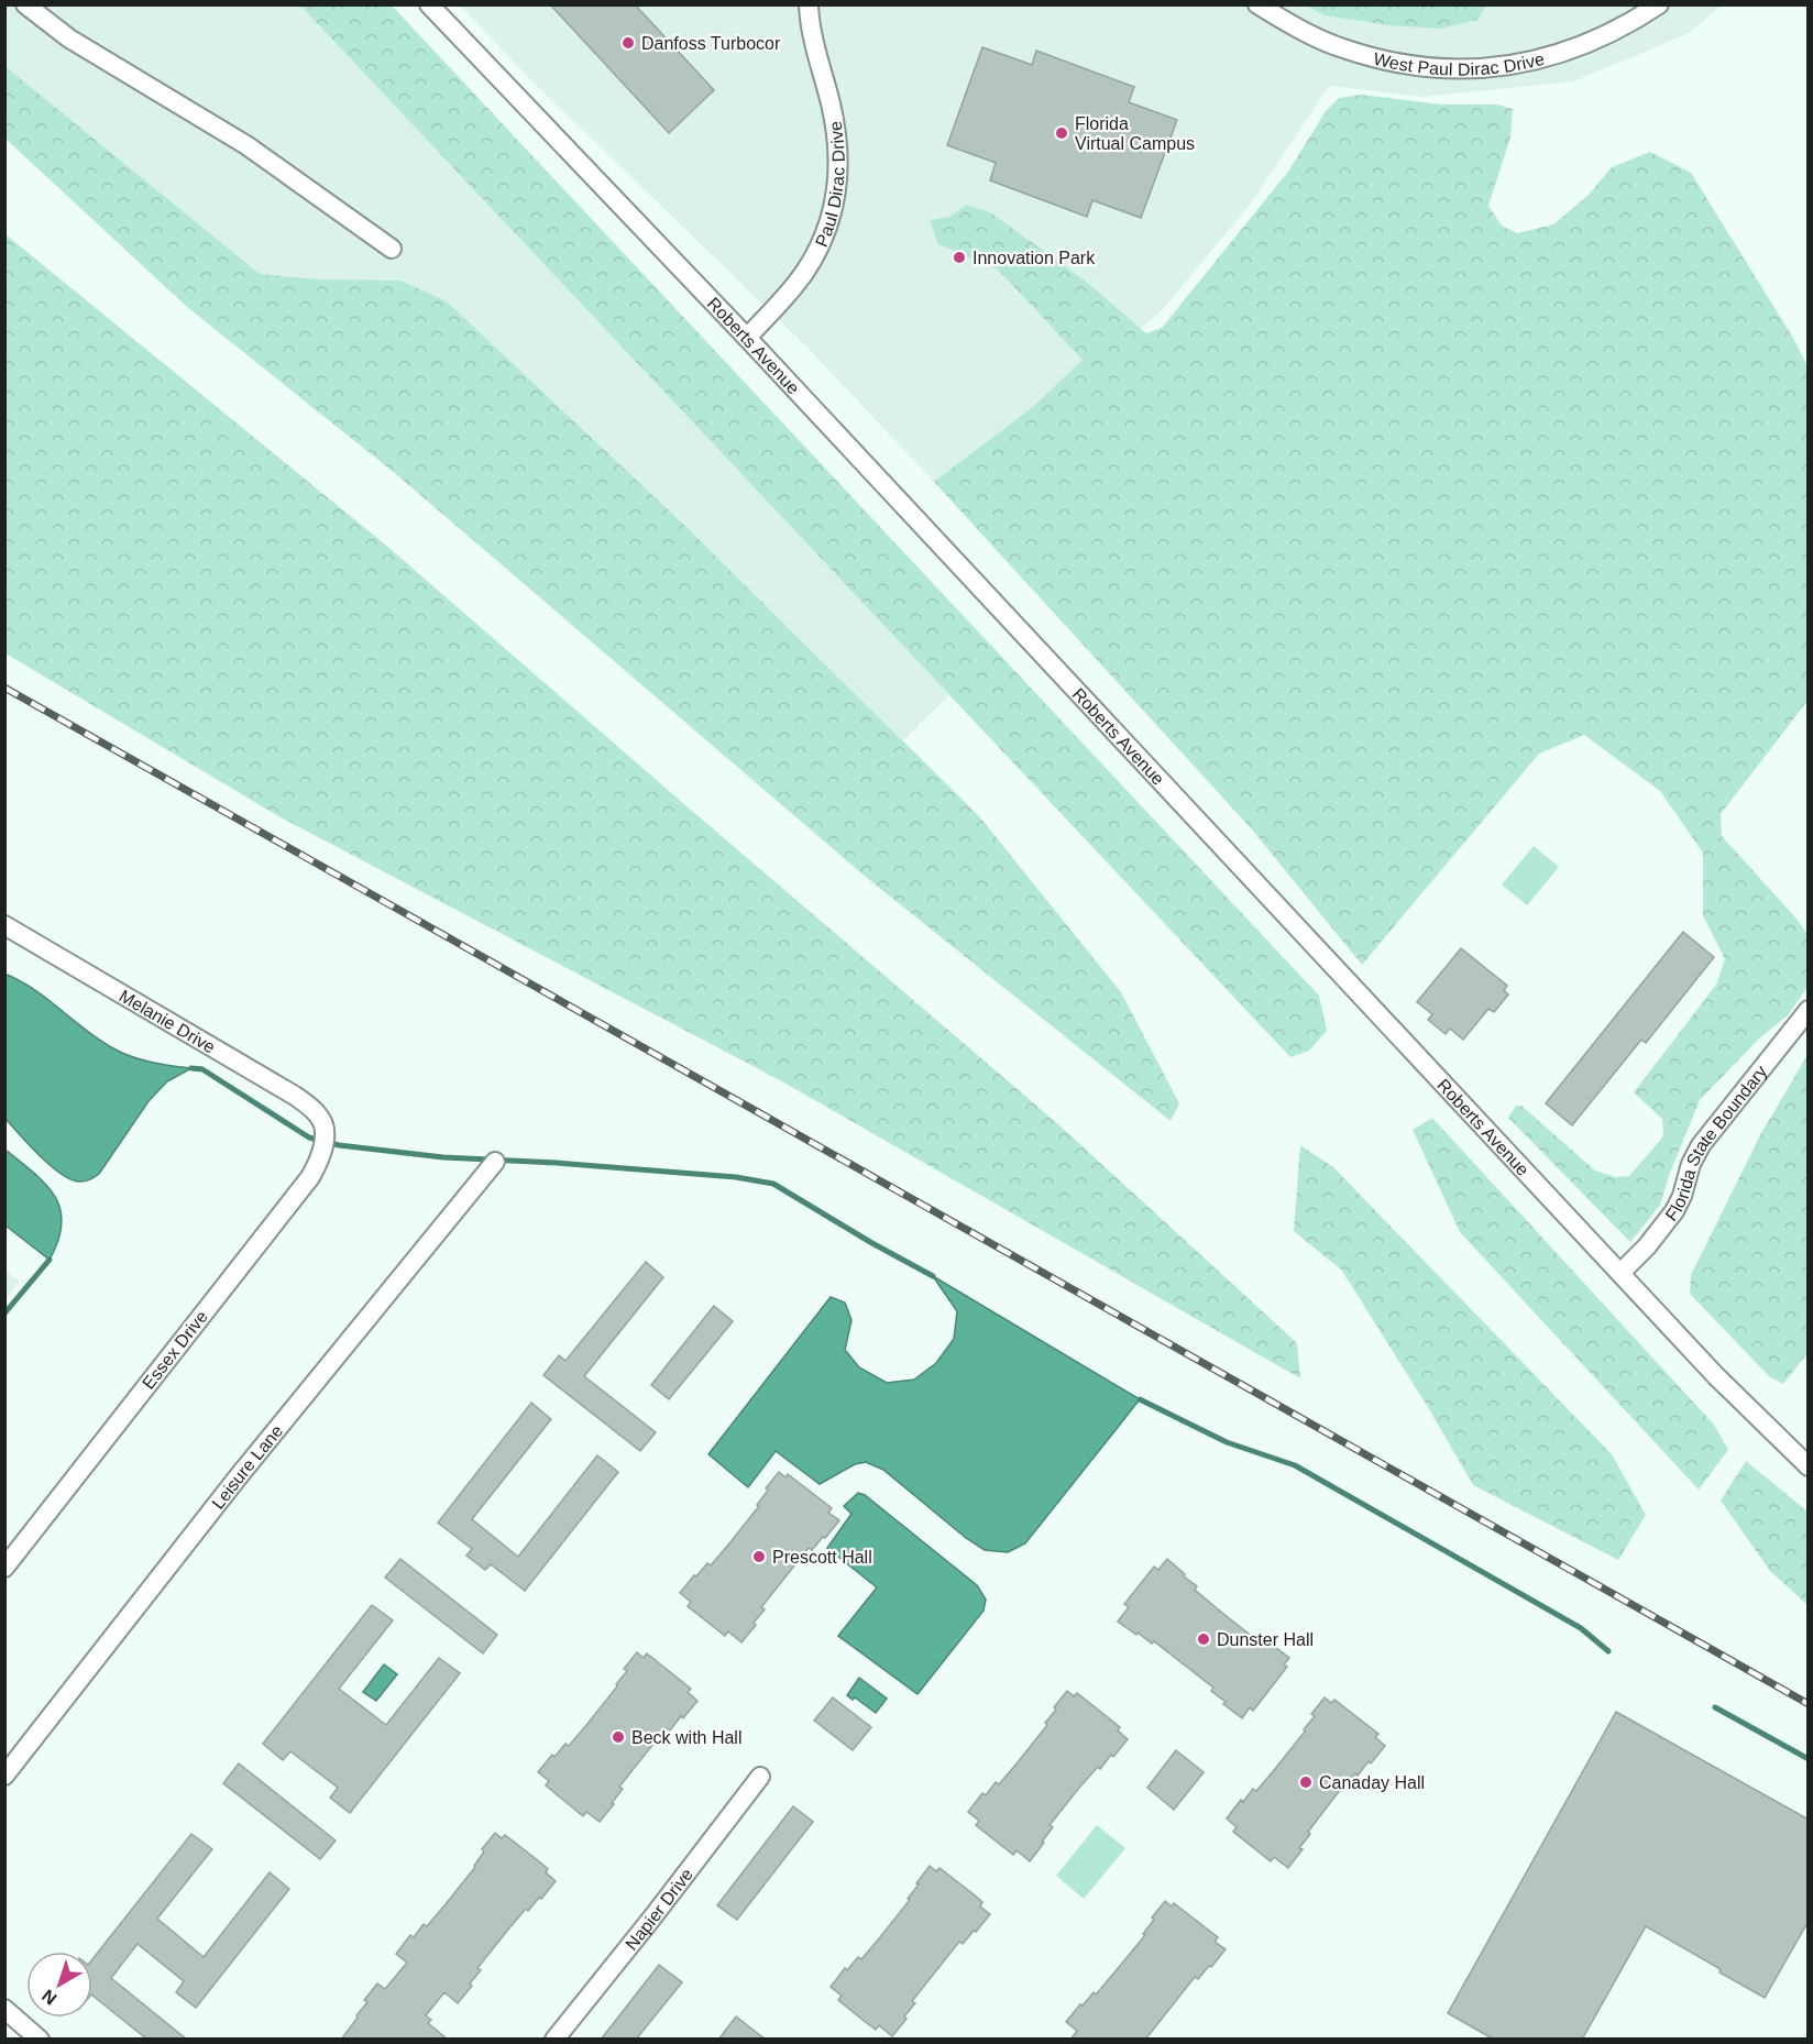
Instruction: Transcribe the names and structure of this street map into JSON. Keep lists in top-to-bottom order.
{
  "streets": {
    "street": [
      "West Paul Dirac Drive",
      "Paul Dirac Drive",
      "Roberts Avenue",
      "Melanie Drive",
      "Florida State Boundary",
      "Essex Drive",
      "Leisure Lane",
      "Napier Drive"
    ]
  },
  "crossings": [
    ["Paul Dirac Drive", "Roberts Avenue"],
    ["Roberts Avenue", "Florida State Boundary"],
    ["Melanie Drive", "Essex Drive"]
  ],
  "places": [
    "Danfoss Turbocor",
    "Florida Virtual Campus",
    "Innovation Park",
    "Prescott Hall",
    "Dunster Hall",
    "Beck with Hall",
    "Canaday Hall"
  ],
  "north": "bottom left"
}
